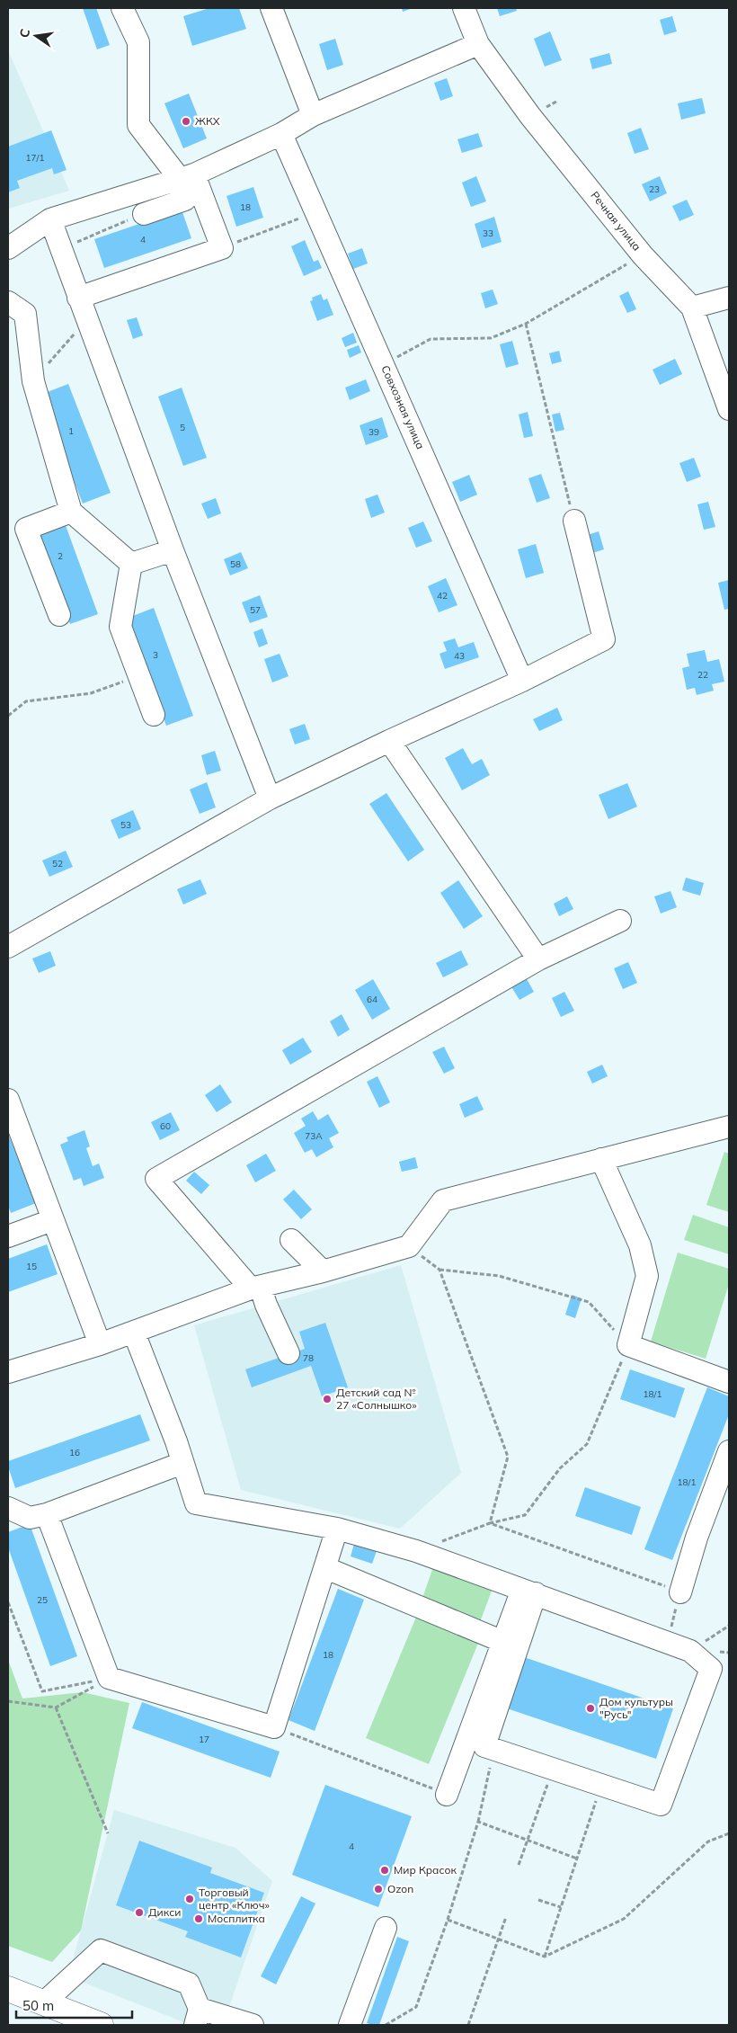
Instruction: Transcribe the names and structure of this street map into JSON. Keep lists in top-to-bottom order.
{
  "streets": {
    "street": ["Речная улица", "Совхозная улица"]
  },
  "places": [
    "ЖКХ",
    "Детский сад № 27 «Солнышко»",
    "Дом культуры \"Русь\"",
    "Мир Красок",
    "Ozon",
    "Торговый центр «Ключ»",
    "Дикси",
    "Мосплитка"
  ],
  "house_numbers": [
    "17/1",
    "23",
    "18",
    "33",
    "4",
    "5",
    "1",
    "39",
    "2",
    "58",
    "42",
    "57",
    "3",
    "43",
    "22",
    "53",
    "52",
    "64",
    "60",
    "73А",
    "15",
    "78",
    "18/1",
    "16",
    "18/1",
    "25",
    "18",
    "17",
    "4"
  ],
  "scale_bar": "50 m",
  "north": "left"
}
